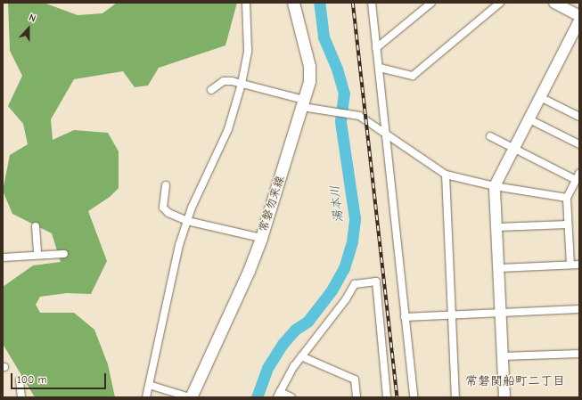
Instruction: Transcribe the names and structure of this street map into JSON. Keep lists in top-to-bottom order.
{
  "streets": {
    "main road": ["常磐勿来線"]
  },
  "districts": ["常磐関船町二丁目"],
  "water": ["湯本川"],
  "scale_bar": "100 m",
  "north": "top"
}
